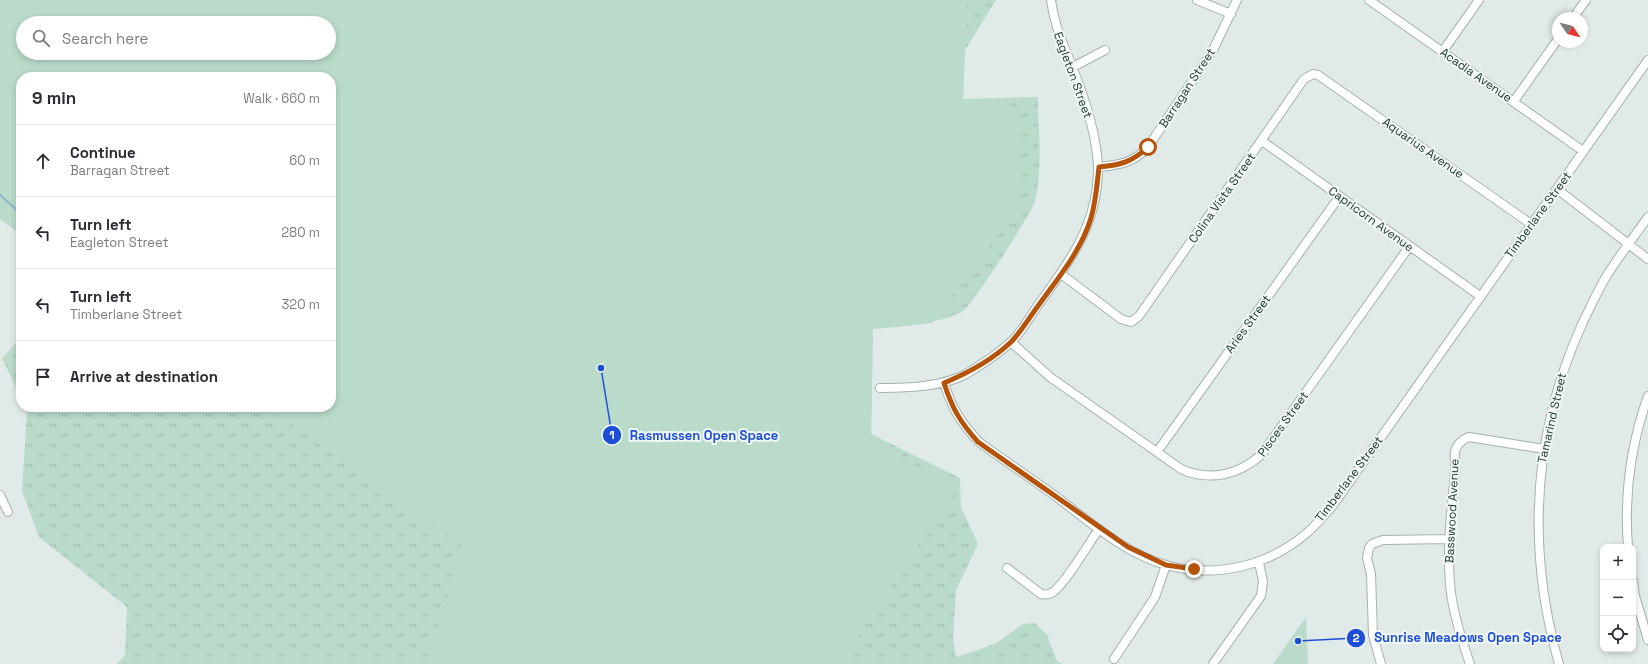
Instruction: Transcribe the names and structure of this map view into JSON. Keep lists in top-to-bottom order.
{
  "streets": {
    "street": [
      "Eagleton Street",
      "Acadia Avenue",
      "Barragan Street",
      "Aquarius Avenue",
      "Colina Vista Street",
      "Timberlane Street",
      "Capricorn Avenue",
      "Aries Street",
      "Tamarind Street",
      "Pisces Street",
      "Basswood Avenue"
    ]
  },
  "crossings": [
    ["Eagleton Street", "Barragan Street"],
    ["Eagleton Street", "Colina Vista Street"],
    ["Eagleton Street", "Timberlane Street"],
    ["Eagleton Street", "Pisces Street"],
    ["Acadia Avenue", "Timberlane Street"],
    ["Aquarius Avenue", "Colina Vista Street"],
    ["Aquarius Avenue", "Timberlane Street"],
    ["Colina Vista Street", "Capricorn Avenue"],
    ["Timberlane Street", "Capricorn Avenue"],
    ["Capricorn Avenue", "Aries Street"],
    ["Capricorn Avenue", "Pisces Street"],
    ["Aries Street", "Pisces Street"],
    ["Tamarind Street", "Basswood Avenue"]
  ],
  "places": ["Rasmussen Open Space", "Sunrise Meadows Open Space"],
  "north": "bottom right",
  "page": {
    "search": "Search here",
    "heading": ["9 min", "Walk · 660 m"],
    "list": [
      ["Continue", "Barragan Street", "60 m"],
      ["Turn left", "Eagleton Street", "280 m"],
      ["Turn left", "Timberlane Street", "320 m"],
      "Arrive at destination"
    ],
    "map_buttons": ["+", "−"]
  }
}
